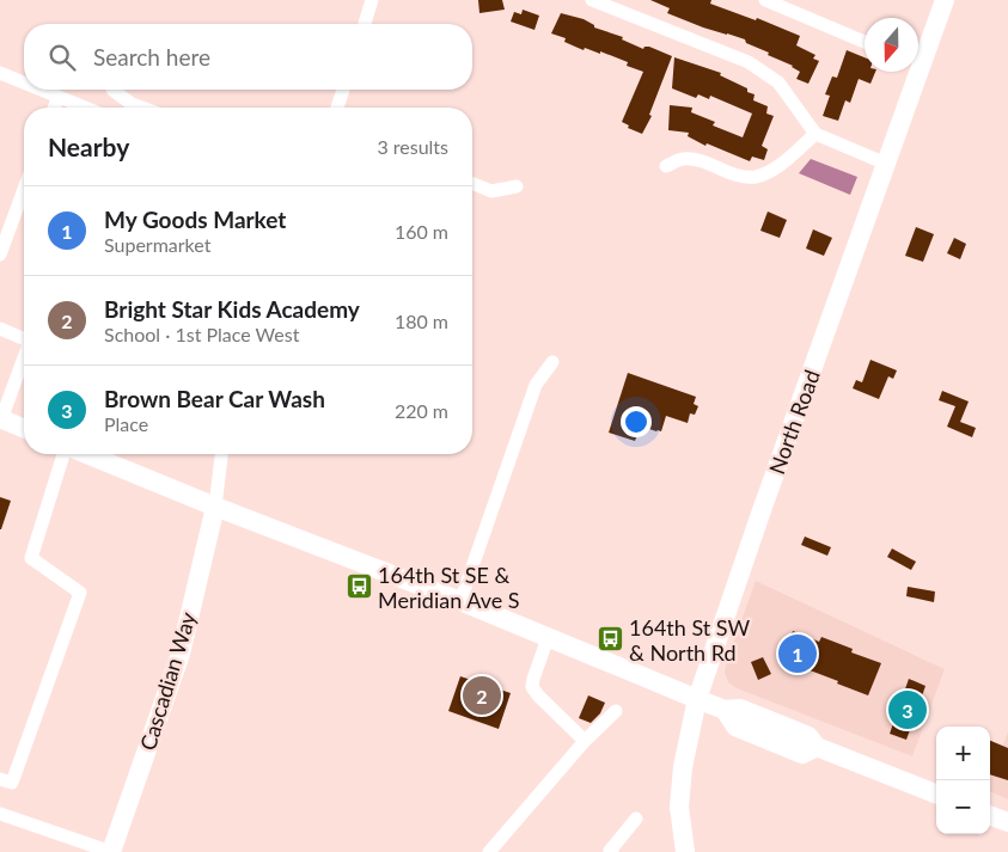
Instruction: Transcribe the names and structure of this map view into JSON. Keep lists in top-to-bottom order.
{
  "streets": {
    "street": ["North Road", "Cascadian Way"]
  },
  "places": {
    "bus stop": ["164th St SE & Meridian Ave S", "164th St SW & North Rd"]
  },
  "north": "bottom",
  "page": {
    "search": "Search here",
    "heading": ["Nearby", "3 results"],
    "list": [
      {
        "mark": "1",
        "name": "My Goods Market",
        "note": "Supermarket",
        "value": "160 m"
      },
      {
        "mark": "2",
        "name": "Bright Star Kids Academy",
        "note": "School · 1st Place West",
        "value": "180 m"
      },
      {
        "mark": "3",
        "name": "Brown Bear Car Wash",
        "note": "Place",
        "value": "220 m"
      }
    ],
    "pins": ["1", "2", "3"],
    "map_buttons": ["+", "−"]
  }
}
